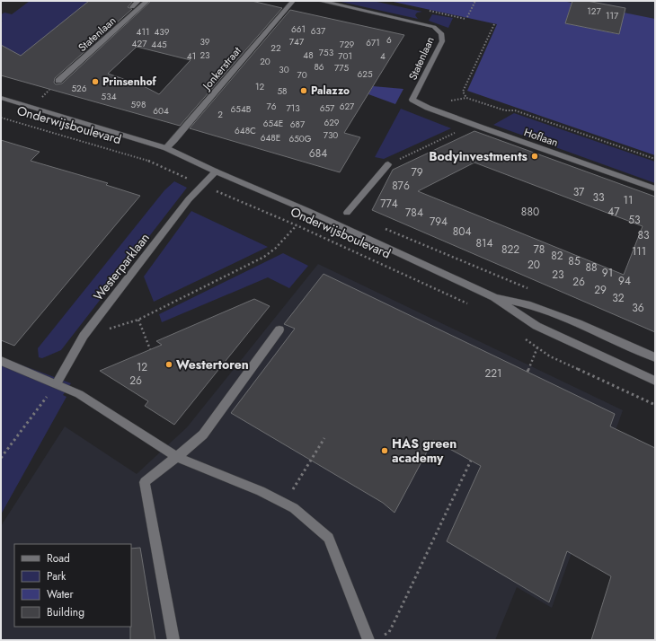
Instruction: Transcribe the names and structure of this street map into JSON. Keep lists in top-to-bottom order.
{
  "streets": {
    "street": [
      "Statenlaan",
      "Jonkerstraat",
      "Onderwijsboulevard",
      "Hoflaan",
      "Westerparklaan"
    ]
  },
  "crossings": [
    ["Statenlaan", "Hoflaan"],
    ["Jonkerstraat", "Onderwijsboulevard"],
    ["Onderwijsboulevard", "Westerparklaan"]
  ],
  "places": [
    "Prinsenhof",
    "Palazzo",
    "Bodyinvestments",
    "Westertoren",
    "HAS green academy"
  ],
  "house_numbers": [
    "127",
    "117",
    "661",
    "637",
    "411",
    "439",
    "6",
    "39",
    "747",
    "671",
    "427",
    "445",
    "729",
    "22",
    "753",
    "23",
    "48",
    "41",
    "701",
    "4",
    "20",
    "86",
    "775",
    "30",
    "625",
    "70",
    "12",
    "526",
    "58",
    "534",
    "598",
    "76",
    "627",
    "713",
    "657",
    "654B",
    "604",
    "2",
    "629",
    "654E",
    "687",
    "648C",
    "730",
    "648E",
    "650G",
    "684",
    "79",
    "876",
    "37",
    "33",
    "11",
    "774",
    "880",
    "47",
    "784",
    "53",
    "794",
    "804",
    "83",
    "814",
    "822",
    "78",
    "111",
    "82",
    "85",
    "20",
    "88",
    "91",
    "23",
    "94",
    "26",
    "29",
    "32",
    "36",
    "12",
    "221",
    "26"
  ],
  "legend": [
    "Road",
    "Park",
    "Water",
    "Building"
  ]
}
